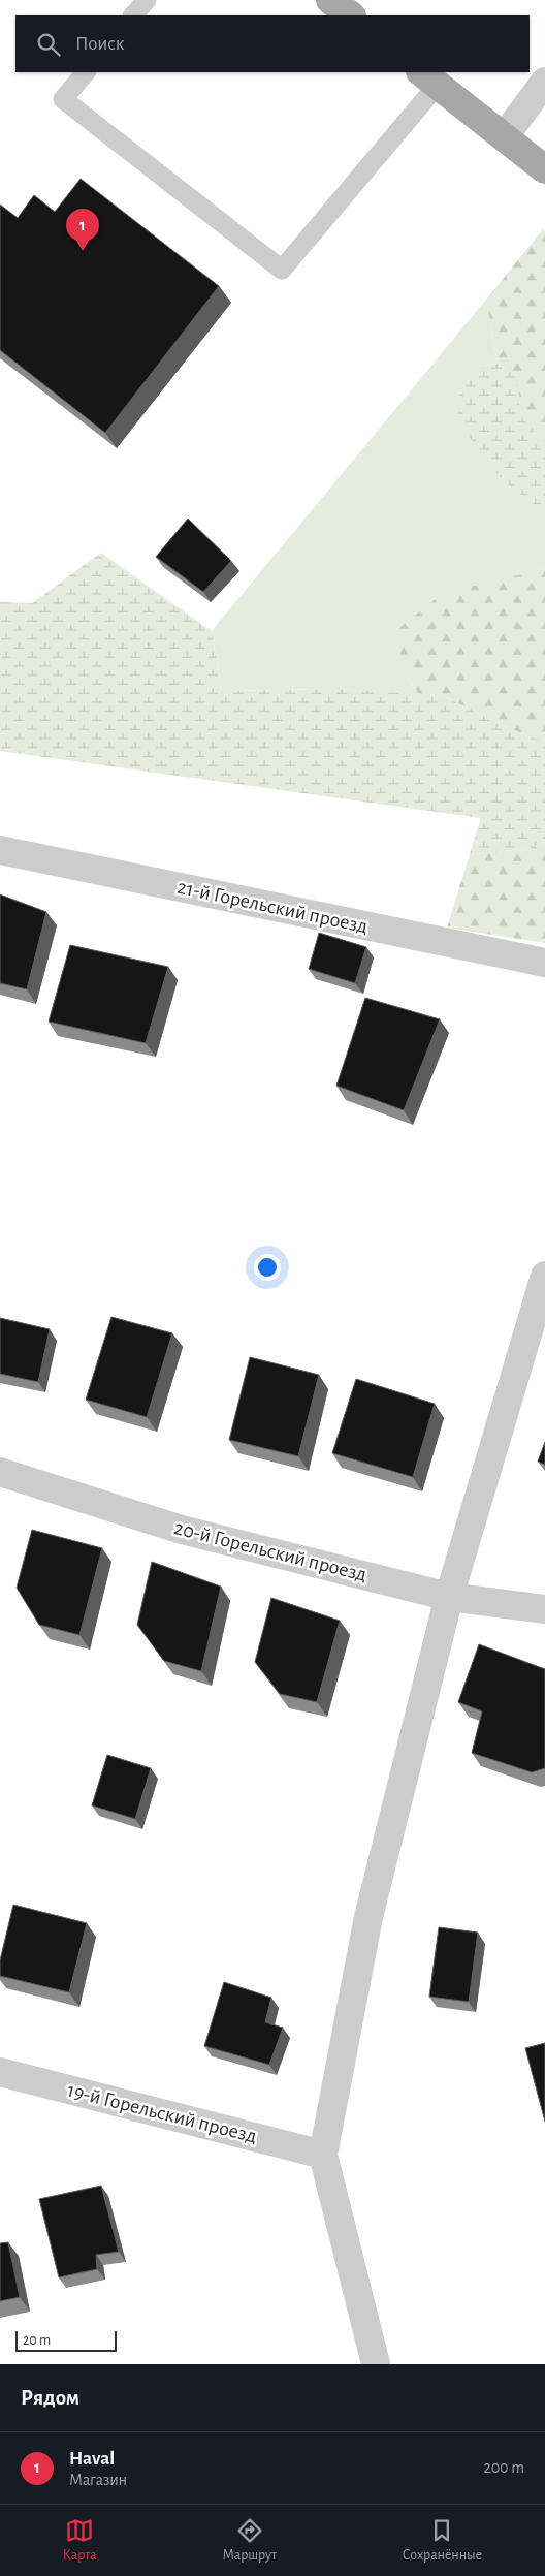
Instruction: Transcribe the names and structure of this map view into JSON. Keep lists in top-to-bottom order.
{
  "streets": {
    "street": ["21-й Горельский проезд", "20-й Горельский проезд", "19-й Горельский проезд"]
  },
  "scale_bar": "20 m",
  "page": {
    "search": "Поиск",
    "pins": "1",
    "scale": "20 m",
    "heading": "Рядом",
    "list": [
      {
        "mark": "1",
        "name": "Haval",
        "note": "Магазин",
        "value": "200 m"
      }
    ],
    "nav": ["Карта", "Маршрут", "Сохранённые"]
  }
}
